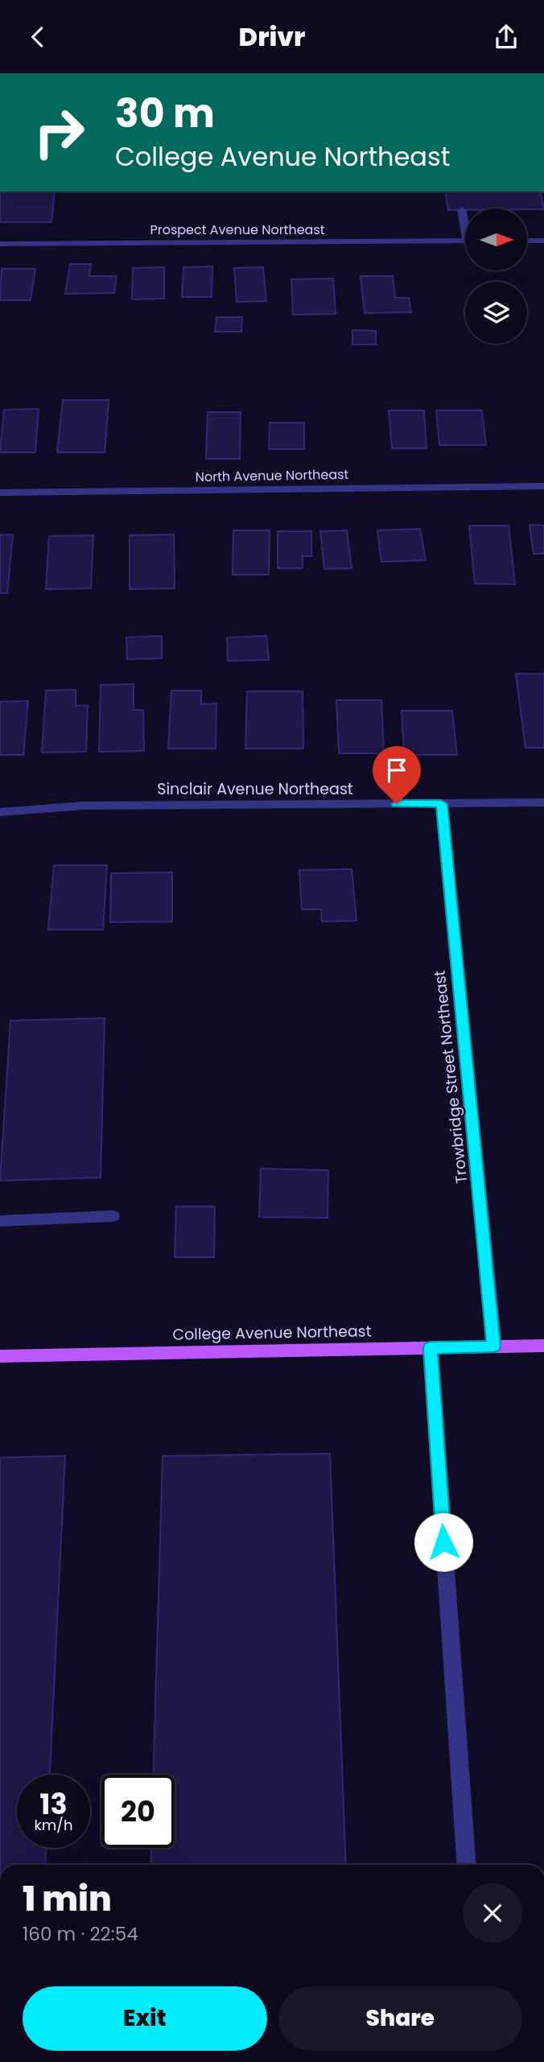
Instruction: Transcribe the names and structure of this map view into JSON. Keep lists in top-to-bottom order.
{
  "streets": {
    "main road": ["College Avenue Northeast"],
    "street": [
      "Prospect Avenue Northeast",
      "North Avenue Northeast",
      "Sinclair Avenue Northeast",
      "Trowbridge Street Northeast"
    ]
  },
  "crossings": [
    ["Sinclair Avenue Northeast", "Trowbridge Street Northeast"],
    ["Trowbridge Street Northeast", "College Avenue Northeast"]
  ],
  "north": "right",
  "page": {
    "header": "Drivr",
    "turn": ["30 m", "College Avenue Northeast"],
    "speed": "13 km/h",
    "limit": "20",
    "heading": ["1 min", "160 m · 22:54"],
    "buttons": ["Exit", "Share"]
  }
}
